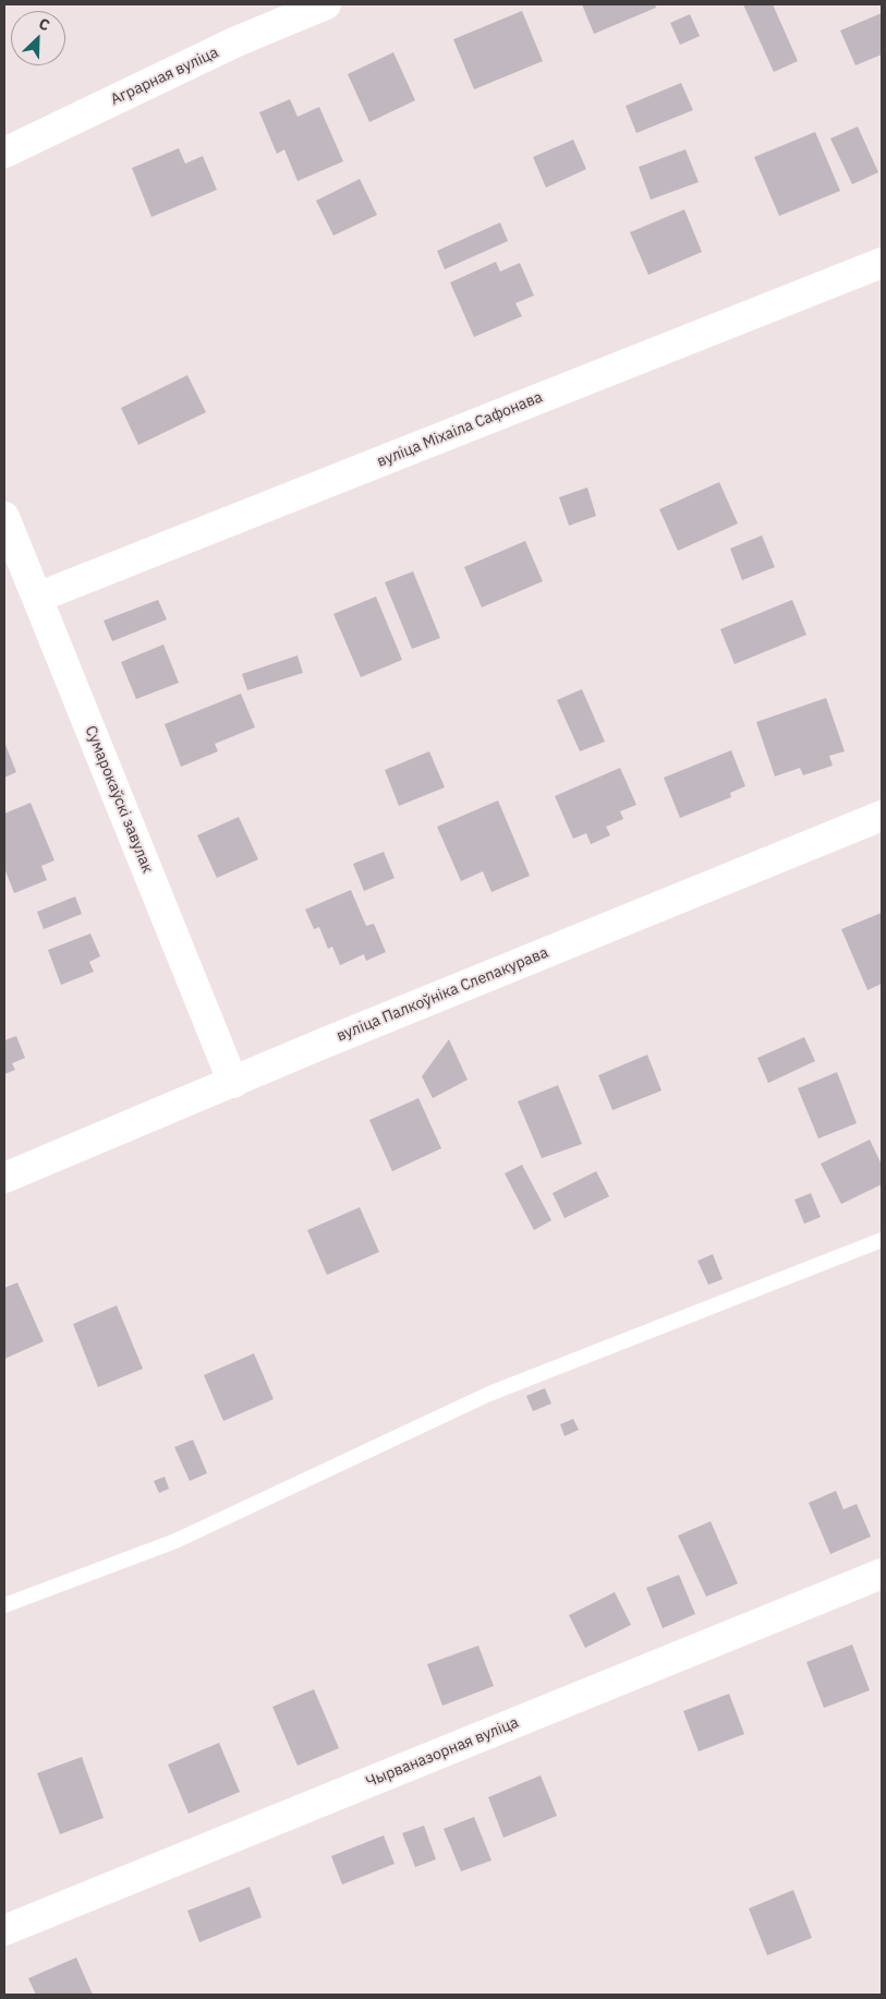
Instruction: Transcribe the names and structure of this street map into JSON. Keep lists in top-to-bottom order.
{
  "streets": {
    "street": [
      "Аграрная вуліца",
      "вуліца Міхаіла Сафонава",
      "Сумарокаўскі завулак",
      "вуліца Палкоўніка Слепакурава",
      "Чырваназорная вуліца"
    ]
  },
  "crossings": [
    ["вуліца Міхаіла Сафонава", "Сумарокаўскі завулак"],
    ["Сумарокаўскі завулак", "вуліца Палкоўніка Слепакурава"]
  ],
  "north": "top right"
}
